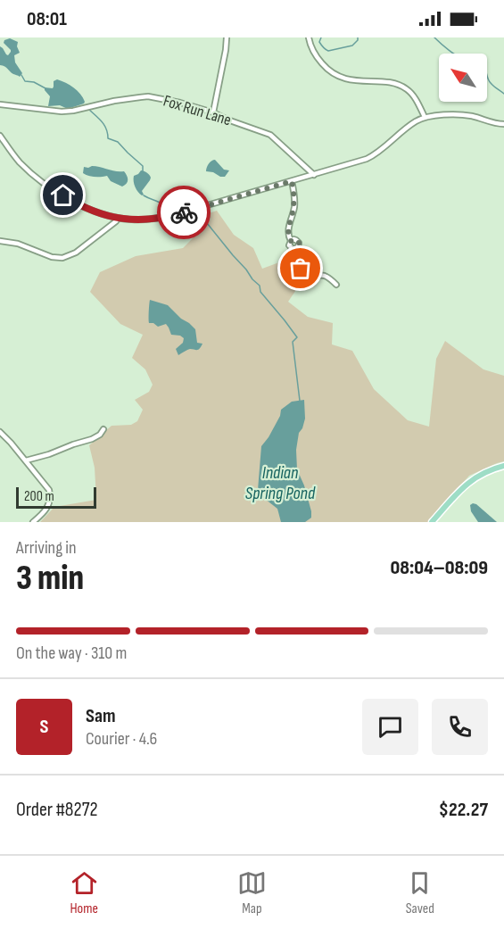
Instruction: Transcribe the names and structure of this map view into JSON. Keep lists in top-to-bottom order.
{
  "streets": {
    "street": ["Fox Run Lane"]
  },
  "water": ["Indian Spring Pond"],
  "scale_bar": "200 m",
  "north": "top left",
  "page": {
    "status": "08:01",
    "scale": "200 m",
    "heading": ["3 min", "Arriving in", "08:04–08:09"],
    "panel": [
      "Sam",
      "Courier · 4.6",
      "Order #8272",
      "$22.27"
    ],
    "bar": "On the way · 310 m",
    "round": "S",
    "tabs": ["Home", "Map", "Saved"]
  }
}
